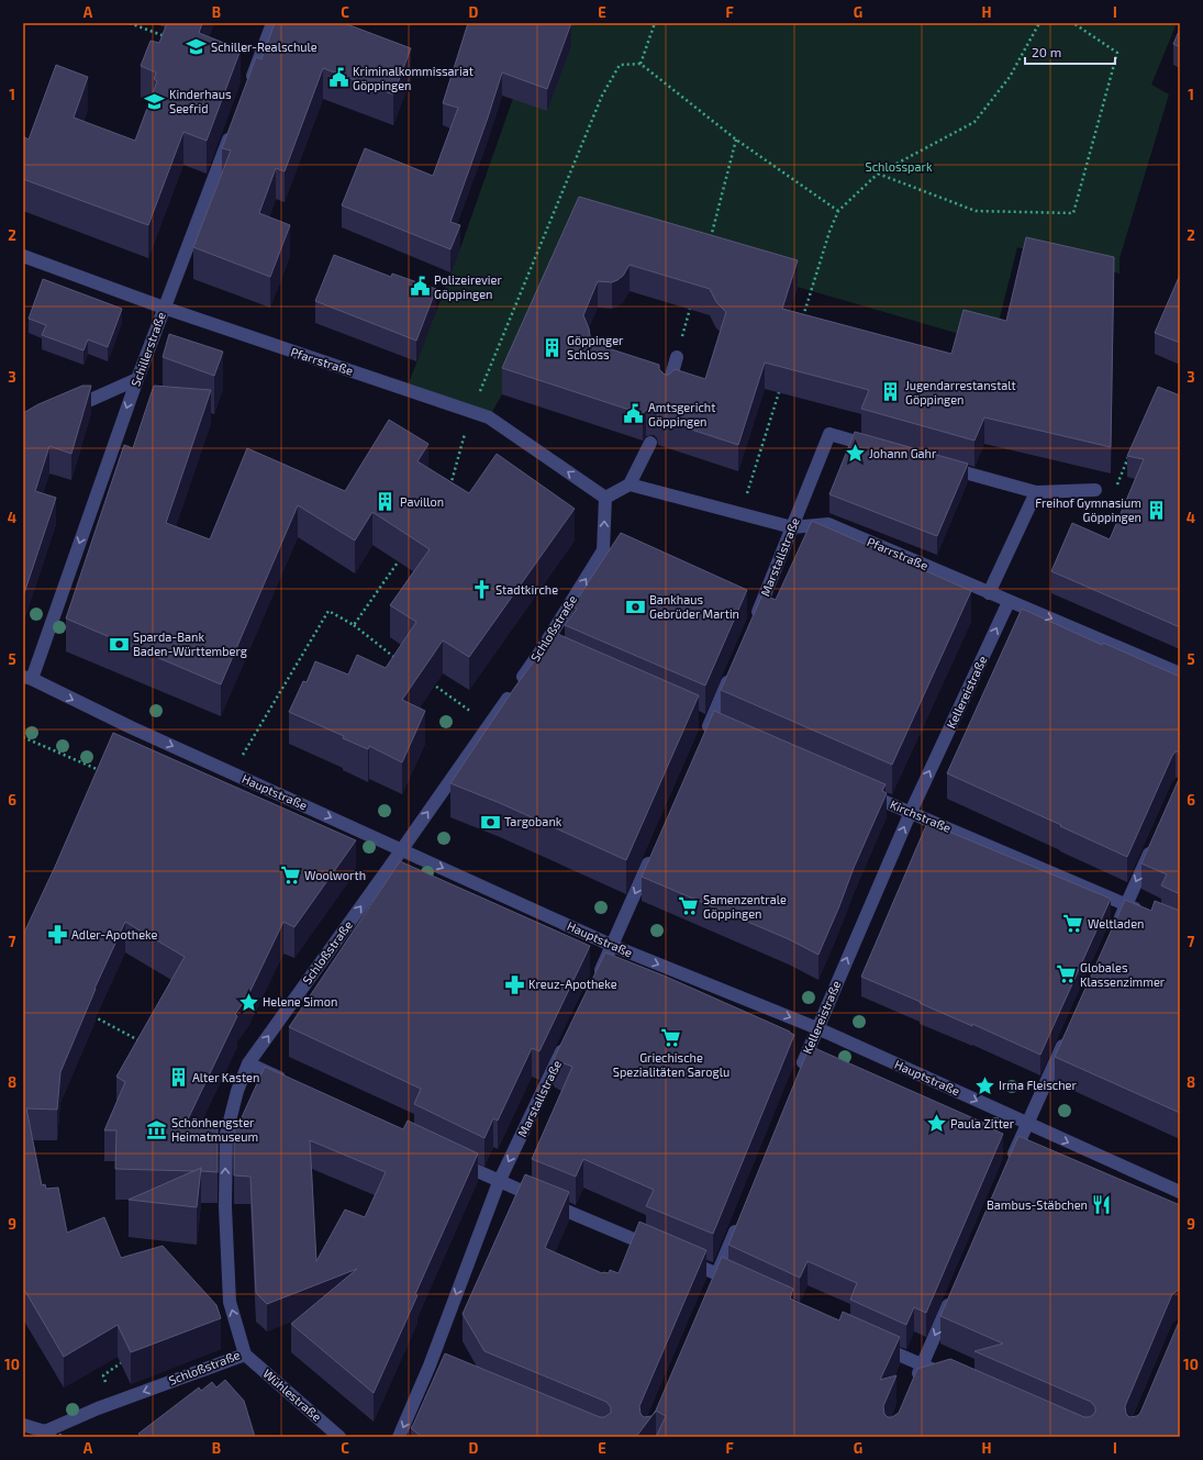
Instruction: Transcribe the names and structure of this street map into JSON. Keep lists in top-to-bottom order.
{
  "streets": {
    "street": [
      "Schillerstraße",
      "Pfarrstraße",
      "Marstallstraße",
      "Schloßstraße",
      "Kellereistraße",
      "Hauptstraße",
      "Kirchstraße",
      "Wühlestraße"
    ]
  },
  "crossings": [
    ["Schillerstraße", "Pfarrstraße"],
    ["Schillerstraße", "Hauptstraße"],
    ["Pfarrstraße", "Marstallstraße"],
    ["Pfarrstraße", "Schloßstraße"],
    ["Pfarrstraße", "Kellereistraße"],
    ["Schloßstraße", "Hauptstraße"],
    ["Schloßstraße", "Wühlestraße"],
    ["Kellereistraße", "Hauptstraße"],
    ["Kellereistraße", "Kirchstraße"]
  ],
  "one_way": [
    "Schillerstraße",
    "Marstallstraße",
    "Kellereistraße",
    "Hauptstraße"
  ],
  "parks": ["Schlosspark"],
  "places": {
    "school or university": ["Schiller-Realschule", "Kinderhaus Seefrid"],
    "public building": ["Kriminalkommissariat Göppingen", "Polizeirevier Göppingen", "Amtsgericht Göppingen"],
    "building": [
      "Göppinger Schloss",
      "Jugendarrestanstalt Göppingen",
      "Pavillon",
      "Freihof Gymnasium Göppingen",
      "Alter Kasten"
    ],
    "place": [
      "Johann Gahr",
      "Helene Simon",
      "Irma Fleischer",
      "Paula Zitter"
    ],
    "church": ["Stadtkirche"],
    "bank": ["Bankhaus Gebrüder Martin", "Sparda-Bank Baden-Württemberg", "Targobank"],
    "supermarket": [
      "Woolworth",
      "Samenzentrale Göppingen",
      "Weltladen",
      "Globales Klassenzimmer",
      "Griechische Spezialitäten Saroglu"
    ],
    "pharmacy": ["Adler-Apotheke", "Kreuz-Apotheke"],
    "museum": ["Schönhengster Heimatmuseum"],
    "restaurant": ["Bambus-Stäbchen"]
  },
  "scale_bar": "20 m",
  "grid": {
    "columns": [
      "A",
      "B",
      "C",
      "D",
      "E",
      "F",
      "G",
      "H",
      "I"
    ],
    "rows": [
      "1",
      "2",
      "3",
      "4",
      "5",
      "6",
      "7",
      "8",
      "9",
      "10"
    ]
  }
}
